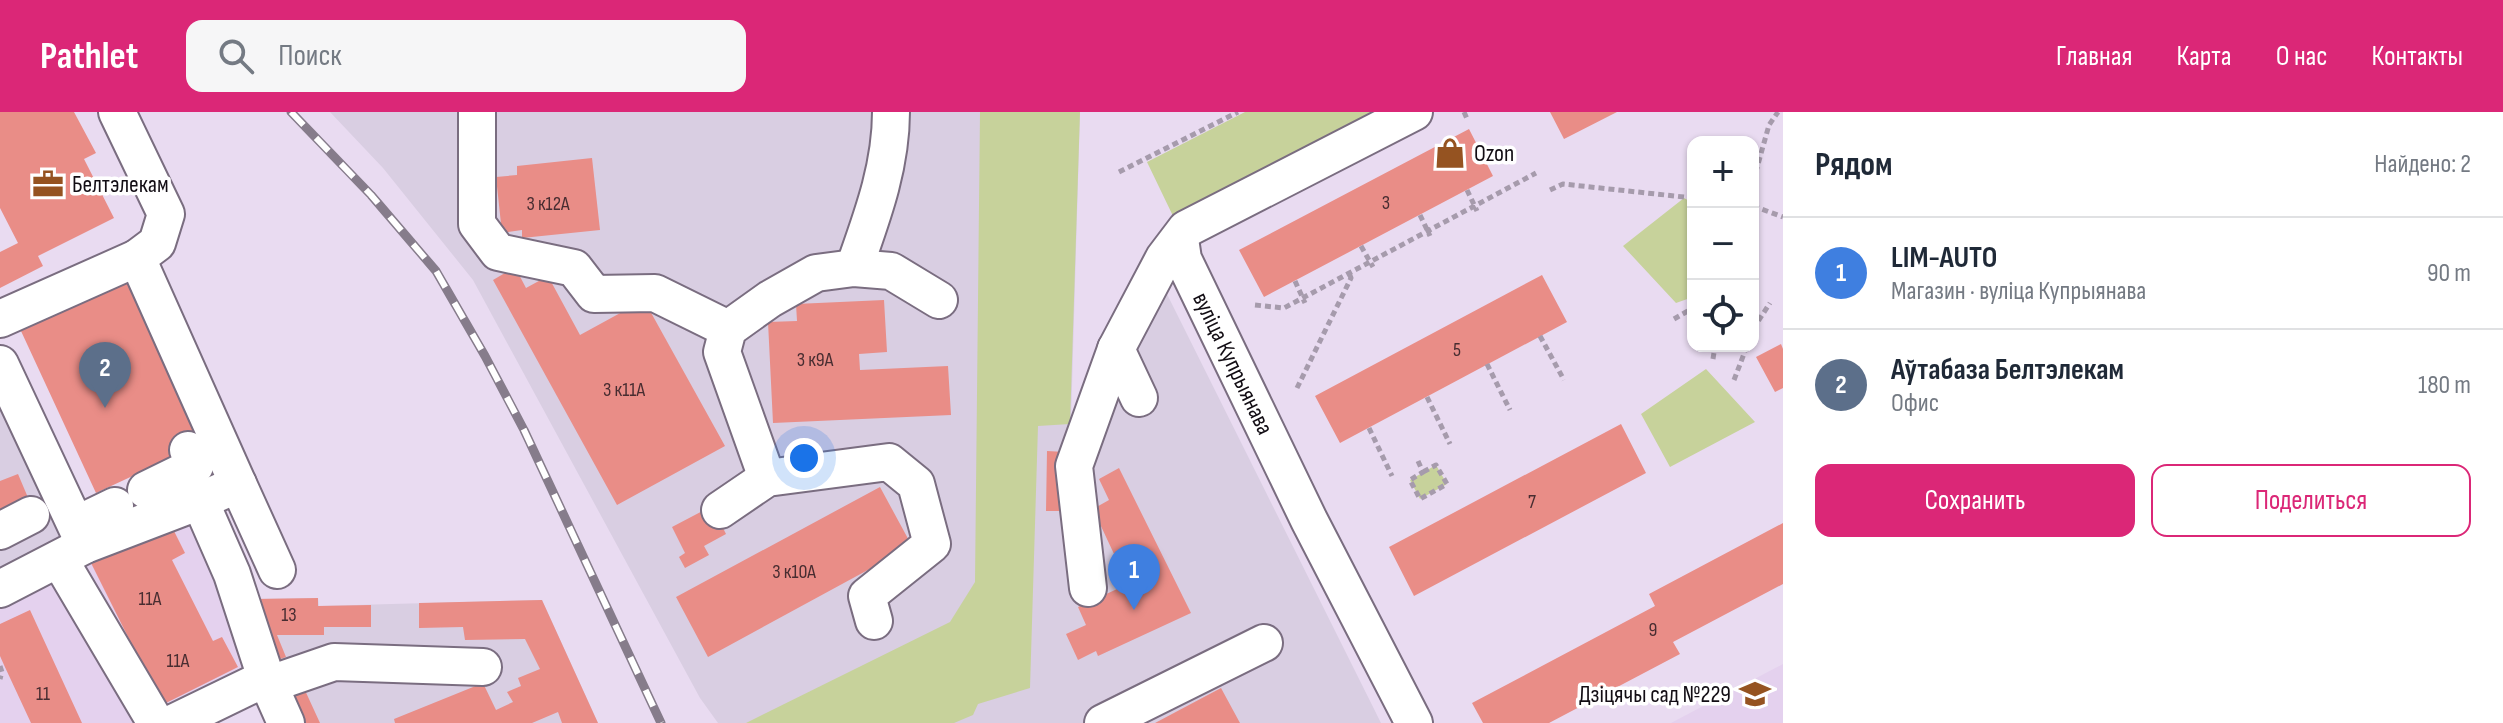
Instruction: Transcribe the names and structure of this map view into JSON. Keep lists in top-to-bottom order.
{
  "streets": {
    "street": ["вуліца Купрыянава"]
  },
  "places": {
    "shop": ["Ozon"],
    "office": ["Белтэлекам"],
    "school or university": ["Дзіцячы сад №229"]
  },
  "house_numbers": [
    "3",
    "3 к12А",
    "5",
    "3 к9А",
    "3 к11А",
    "7",
    "3 к10А",
    "11А",
    "13",
    "9",
    "11А",
    "11"
  ],
  "page": {
    "header": "Pathlet",
    "search": "Поиск",
    "nav": [
      "Главная",
      "Карта",
      "О нас",
      "Контакты"
    ],
    "heading": ["Рядом", "Найдено: 2"],
    "map_buttons": ["+", "−"],
    "list": [
      {
        "mark": "1",
        "name": "LIM-AUTO",
        "note": "Магазин · вуліца Купрыянава",
        "value": "90 m"
      },
      {
        "mark": "2",
        "name": "Аўтабаза Белтэлекам",
        "note": "Офис",
        "value": "180 m"
      }
    ],
    "pins": ["2", "1"],
    "buttons": ["Сохранить", "Поделиться"]
  }
}
